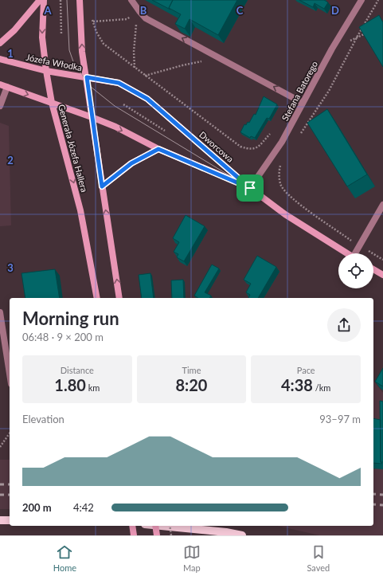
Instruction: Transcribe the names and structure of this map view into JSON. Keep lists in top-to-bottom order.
{
  "streets": {
    "main road": ["Józefa Włodka", "Dworcowa", "Generała Józefa Hallera"],
    "street": ["Stefana Batorego"]
  },
  "crossings": [
    ["Józefa Włodka", "Dworcowa"],
    ["Józefa Włodka", "Generała Józefa Hallera"],
    ["Stefana Batorego", "Dworcowa"],
    ["Dworcowa", "Generała Józefa Hallera"]
  ],
  "page": {
    "heading": ["Morning run", "06:48 · 9 × 200 m"],
    "stats": [
      ["Distance", "1.80 km"],
      ["Time", "8:20"],
      ["Pace", "4:38 /km"]
    ],
    "chart": ["Elevation", "93–97 m"],
    "list": [
      {
        "name": "200 m",
        "note": "4:42"
      }
    ],
    "tabs": ["Home", "Map", "Saved"]
  },
  "grid": {
    "columns": [
      "A",
      "B",
      "C",
      "D"
    ],
    "rows": ["1", "2", "3"]
  }
}
